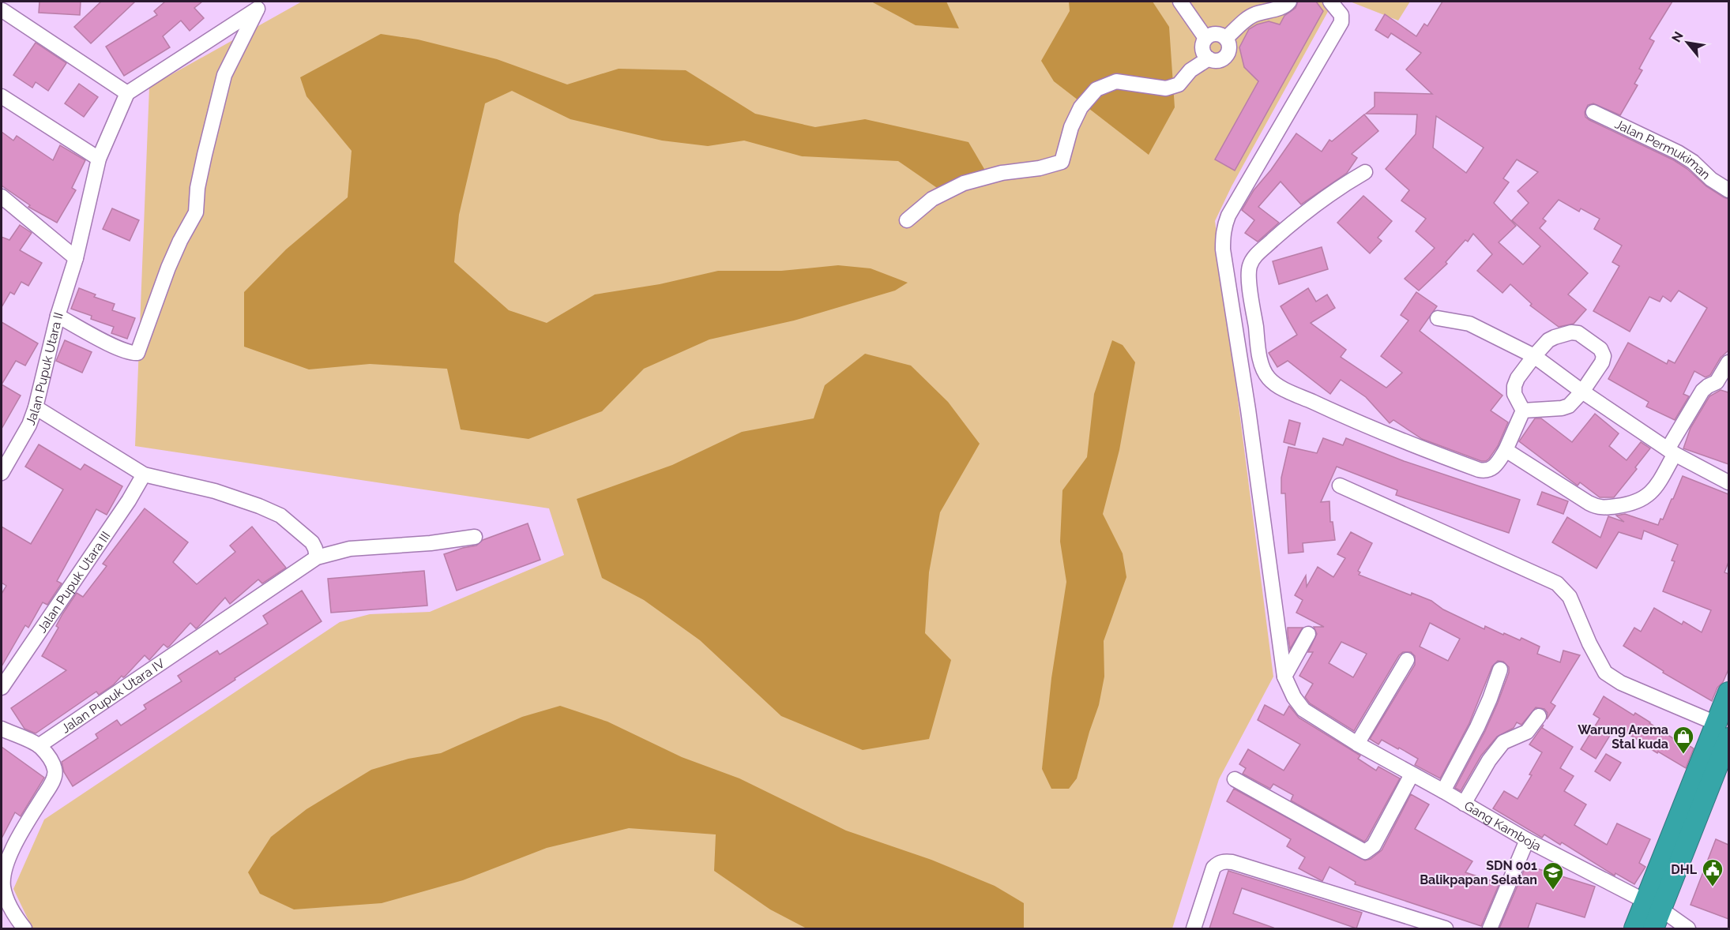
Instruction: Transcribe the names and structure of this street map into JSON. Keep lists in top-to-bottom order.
{
  "streets": {
    "street": [
      "Jalan Permukiman",
      "Jalan Pupuk Utara II",
      "Jalan Pupuk Utara III",
      "Jalan Pupuk Utara IV",
      "Gang Kamboja"
    ]
  },
  "places": {
    "shop": ["Warung Arema Stal kuda"],
    "public building": ["DHL"],
    "school or university": ["SDN 001 Balikpapan Selatan"]
  },
  "north": "top left"
}
